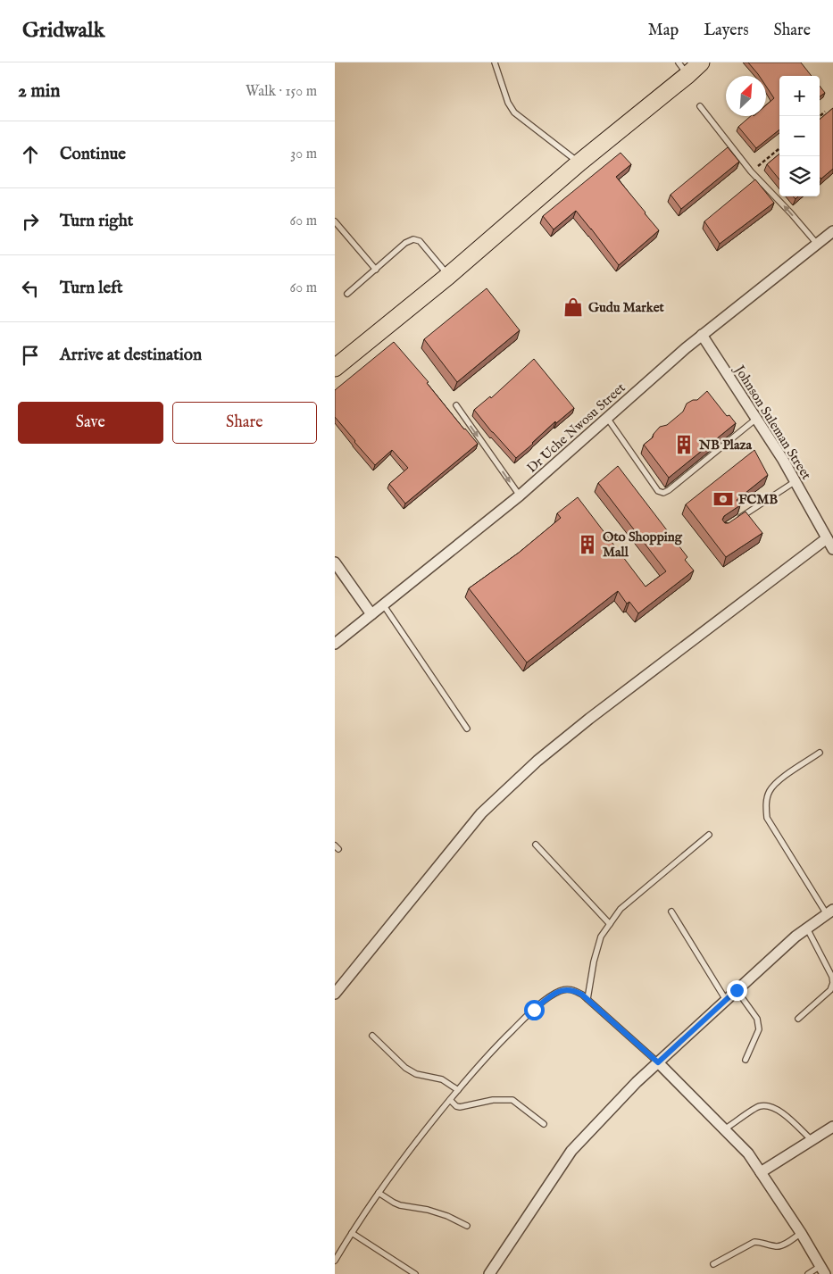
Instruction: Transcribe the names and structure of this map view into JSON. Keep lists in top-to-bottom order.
{
  "streets": {
    "street": ["Johnson Suleman Street", "Dr Uche Nwosu Street"]
  },
  "crossings": [
    ["Johnson Suleman Street", "Dr Uche Nwosu Street"]
  ],
  "places": {
    "shop": ["Gudu Market"],
    "building": ["NB Plaza", "Oto Shopping Mall"],
    "bank": ["FCMB"]
  },
  "north": "top right",
  "page": {
    "header": "Gridwalk",
    "nav": ["Map", "Layers", "Share"],
    "heading": ["2 min", "Walk · 150 m"],
    "map_buttons": ["+", "−"],
    "list": [
      ["Continue", "30 m"],
      ["Turn right", "60 m"],
      ["Turn left", "60 m"],
      "Arrive at destination"
    ],
    "buttons": ["Save", "Share"]
  }
}
